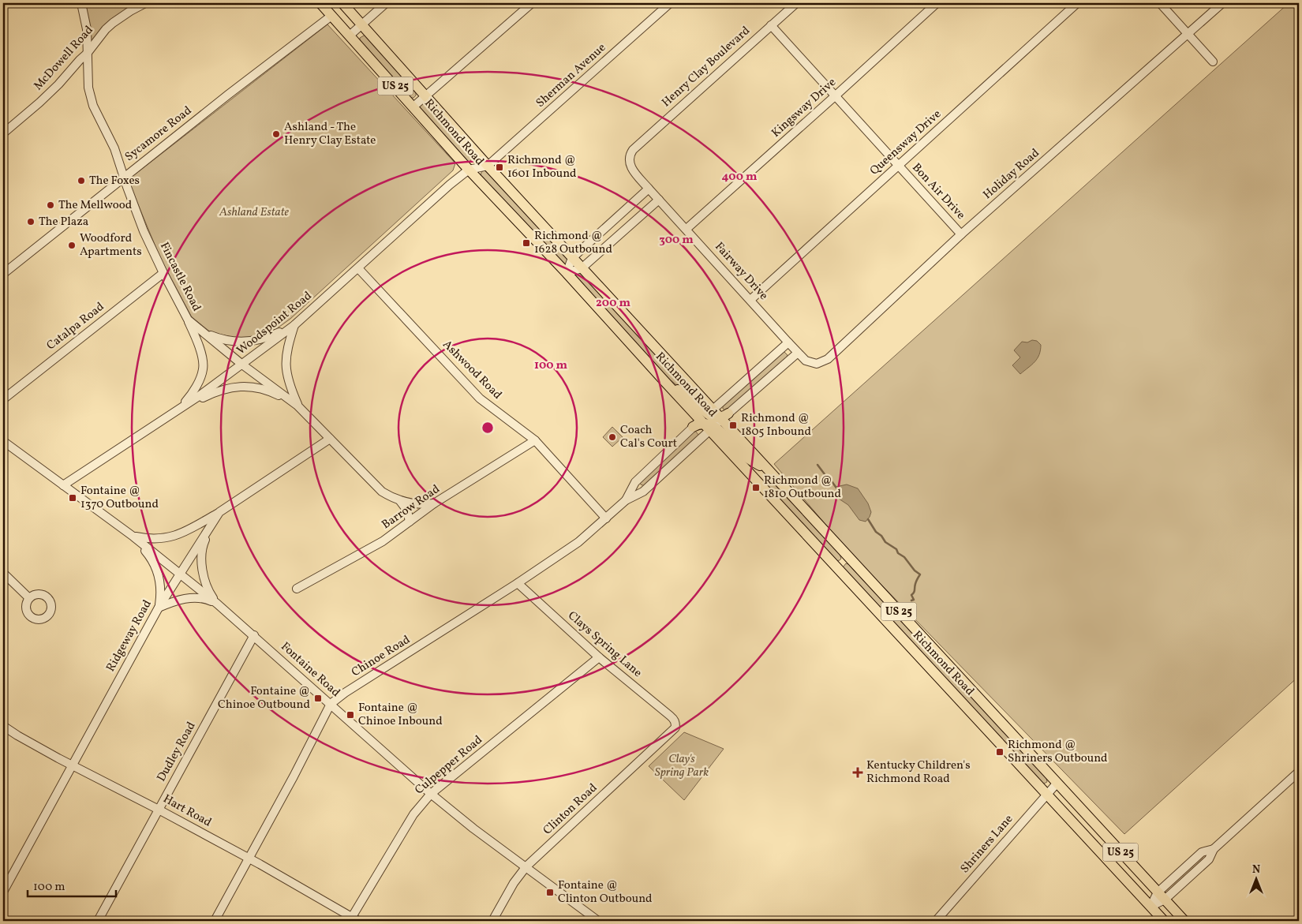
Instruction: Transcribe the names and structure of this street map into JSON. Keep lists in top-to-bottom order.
{
  "streets": {
    "main road": ["US 25", "Richmond Road"],
    "street": [
      "McDowell Road",
      "Henry Clay Boulevard",
      "Sherman Avenue",
      "Kingsway Drive",
      "Sycamore Road",
      "Queensway Drive",
      "Holiday Road",
      "Bon Air Drive",
      "Fairway Drive",
      "Fincastle Road",
      "Woodspoint Road",
      "Catalpa Road",
      "Ashwood Road",
      "Barrow Road",
      "Ridgeway Road",
      "Clays Spring Lane",
      "Chinoe Road",
      "Fontaine Road",
      "Dudley Road",
      "Culpepper Road",
      "Clinton Road",
      "Hart Road",
      "Shriners Lane"
    ]
  },
  "crossings": [
    ["McDowell Road", "Fincastle Road"],
    ["Henry Clay Boulevard", "Bon Air Drive"],
    ["Henry Clay Boulevard", "Fairway Drive"],
    ["Sherman Avenue", "Richmond Road"],
    ["Sherman Avenue", "Woodspoint Road"],
    ["Kingsway Drive", "Bon Air Drive"],
    ["Kingsway Drive", "Fairway Drive"],
    ["Richmond Road", "Sycamore Road"],
    ["Richmond Road", "Woodspoint Road"],
    ["Richmond Road", "Chinoe Road"],
    ["Richmond Road", "Shriners Lane"],
    ["Sycamore Road", "Fincastle Road"],
    ["Queensway Drive", "Bon Air Drive"],
    ["Queensway Drive", "Fairway Drive"],
    ["Holiday Road", "Bon Air Drive"],
    ["Holiday Road", "Fairway Drive"],
    ["Fincastle Road", "Woodspoint Road"],
    ["Fincastle Road", "Catalpa Road"],
    ["Fincastle Road", "Barrow Road"],
    ["Fincastle Road", "Ridgeway Road"],
    ["Woodspoint Road", "Ashwood Road"],
    ["Woodspoint Road", "Fontaine Road"],
    ["Ashwood Road", "Barrow Road"],
    ["Ashwood Road", "Chinoe Road"],
    ["Ridgeway Road", "Fontaine Road"],
    ["Ridgeway Road", "Hart Road"],
    ["Clays Spring Lane", "Chinoe Road"],
    ["Clays Spring Lane", "Culpepper Road"],
    ["Clays Spring Lane", "Clinton Road"],
    ["Chinoe Road", "Fontaine Road"],
    ["Chinoe Road", "Hart Road"],
    ["Fontaine Road", "Dudley Road"],
    ["Fontaine Road", "Culpepper Road"],
    ["Fontaine Road", "Clinton Road"],
    ["Dudley Road", "Hart Road"],
    ["Culpepper Road", "Hart Road"]
  ],
  "parks": ["Ashland Estate", "Clay's Spring Park"],
  "places": {
    "other": [
      "Ashland - The Henry Clay Estate",
      "The Foxes",
      "The Mellwood",
      "The Plaza",
      "Woodford Apartments",
      "Coach Cal's Court"
    ],
    "transit": [
      "Richmond @ 1601 Inbound",
      "Richmond @ 1628 Outbound",
      "Richmond @ 1805 Inbound",
      "Richmond @ 1810 Outbound",
      "Fontaine @ 1370 Outbound",
      "Fontaine @ Chinoe Outbound",
      "Fontaine @ Chinoe Inbound",
      "Richmond @ Shriners Outbound",
      "Fontaine @ Clinton Outbound"
    ],
    "health": ["Kentucky Children's Richmond Road"]
  },
  "scale_bar": "100 m",
  "north": "top",
  "rings": [
    "400 m",
    "300 m",
    "200 m",
    "100 m"
  ]
}
